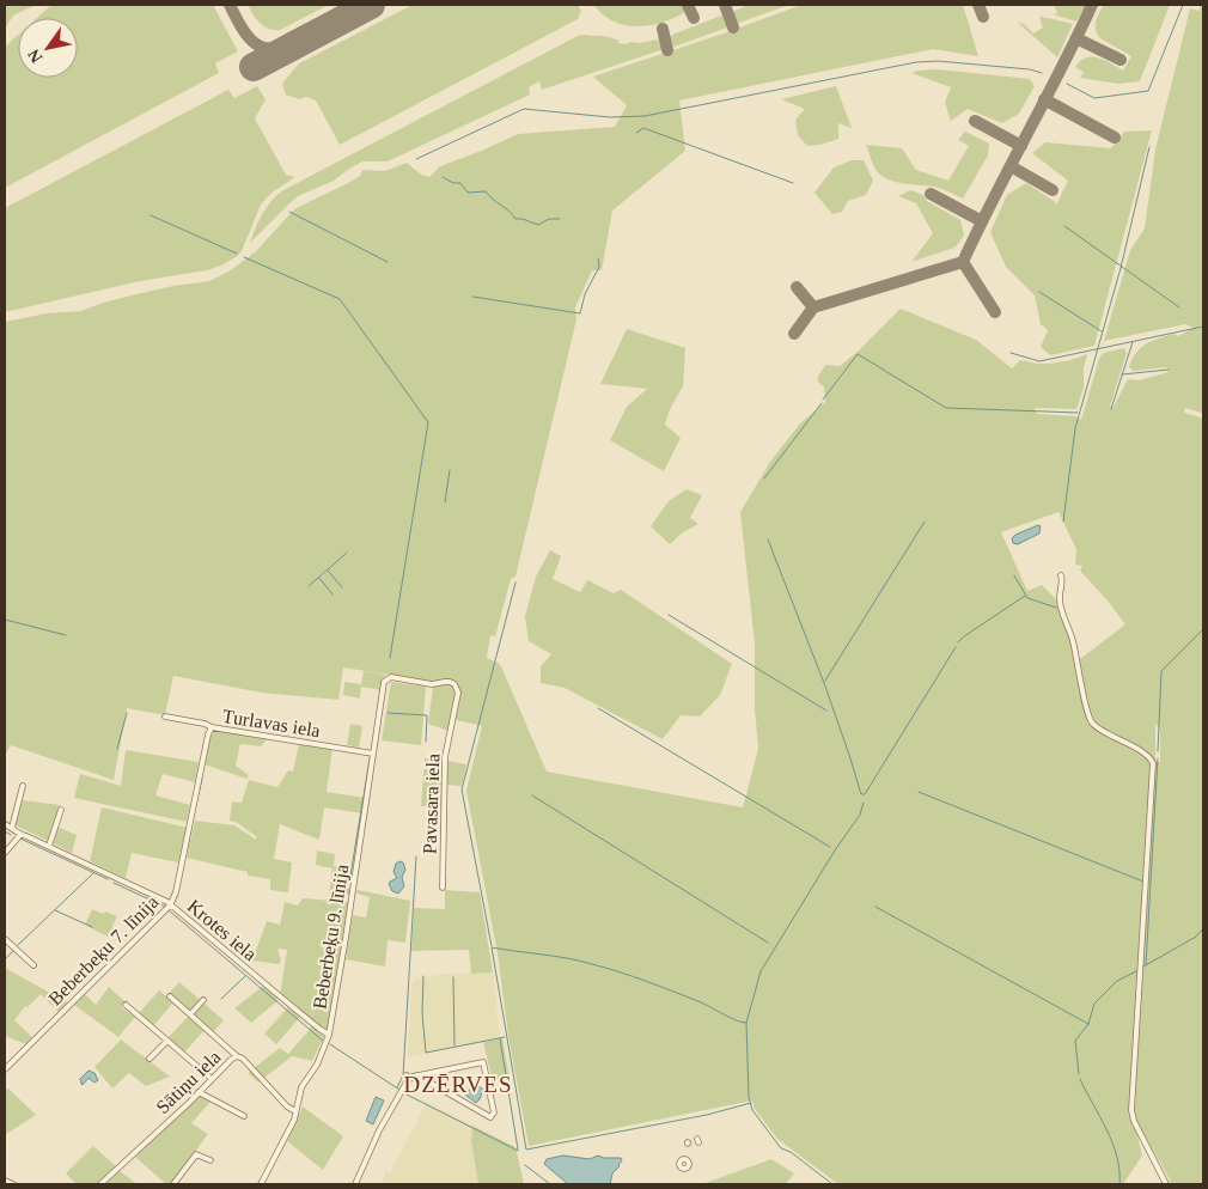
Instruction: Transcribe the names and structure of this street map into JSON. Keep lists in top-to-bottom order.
{
  "streets": {
    "street": [
      "Turlavas iela",
      "Pavasara iela",
      "Krotes iela",
      "Beberbeķu 9. līnija",
      "Beberbeķu 7. līnija",
      "Sātiņu iela"
    ]
  },
  "crossings": [
    ["Turlavas iela", "Beberbeķu 9. līnija"],
    ["Turlavas iela", "Beberbeķu 7. līnija"],
    ["Pavasara iela", "Beberbeķu 9. līnija"],
    ["Krotes iela", "Beberbeķu 9. līnija"],
    ["Krotes iela", "Beberbeķu 7. līnija"],
    ["Beberbeķu 9. līnija", "Sātiņu iela"]
  ],
  "districts": ["DZĒRVES"],
  "north": "bottom left"
}
